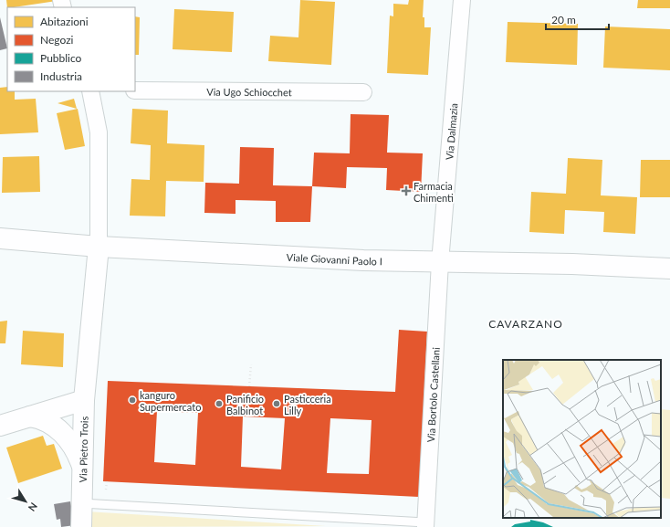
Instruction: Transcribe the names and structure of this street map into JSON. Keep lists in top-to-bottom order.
{
  "streets": {
    "street": [
      "Via Ugo Schiocchet",
      "Via Dalmazia",
      "Viale Giovanni Paolo I",
      "Via Bortolo Castellani",
      "Via Pietro Trois"
    ]
  },
  "crossings": [
    ["Via Dalmazia", "Viale Giovanni Paolo I"],
    ["Via Dalmazia", "Via Bortolo Castellani"],
    ["Viale Giovanni Paolo I", "Via Bortolo Castellani"],
    ["Viale Giovanni Paolo I", "Via Pietro Trois"]
  ],
  "districts": ["CAVARZANO"],
  "places": {
    "health": ["Farmacia Chimenti"],
    "other": ["kanguro Supermercato", "Panificio Balbinot", "Pasticceria Lilly"]
  },
  "legend": [
    "Abitazioni",
    "Negozi",
    "Pubblico",
    "Industria"
  ],
  "scale_bar": "20 m",
  "north": "bottom right"
}
